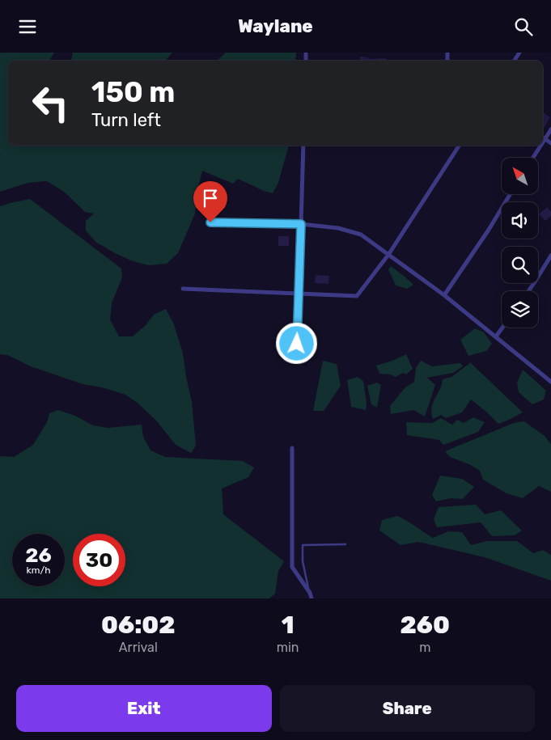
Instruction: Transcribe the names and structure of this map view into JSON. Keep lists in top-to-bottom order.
{
  "north": "top left",
  "page": {
    "header": "Waylane",
    "turn": ["150 m", "Turn left"],
    "speed": "26 km/h",
    "limit": "30",
    "eta": [
      "06:02",
      "Arrival",
      "1",
      "min",
      "260",
      "m"
    ],
    "buttons": ["Exit", "Share"]
  }
}
